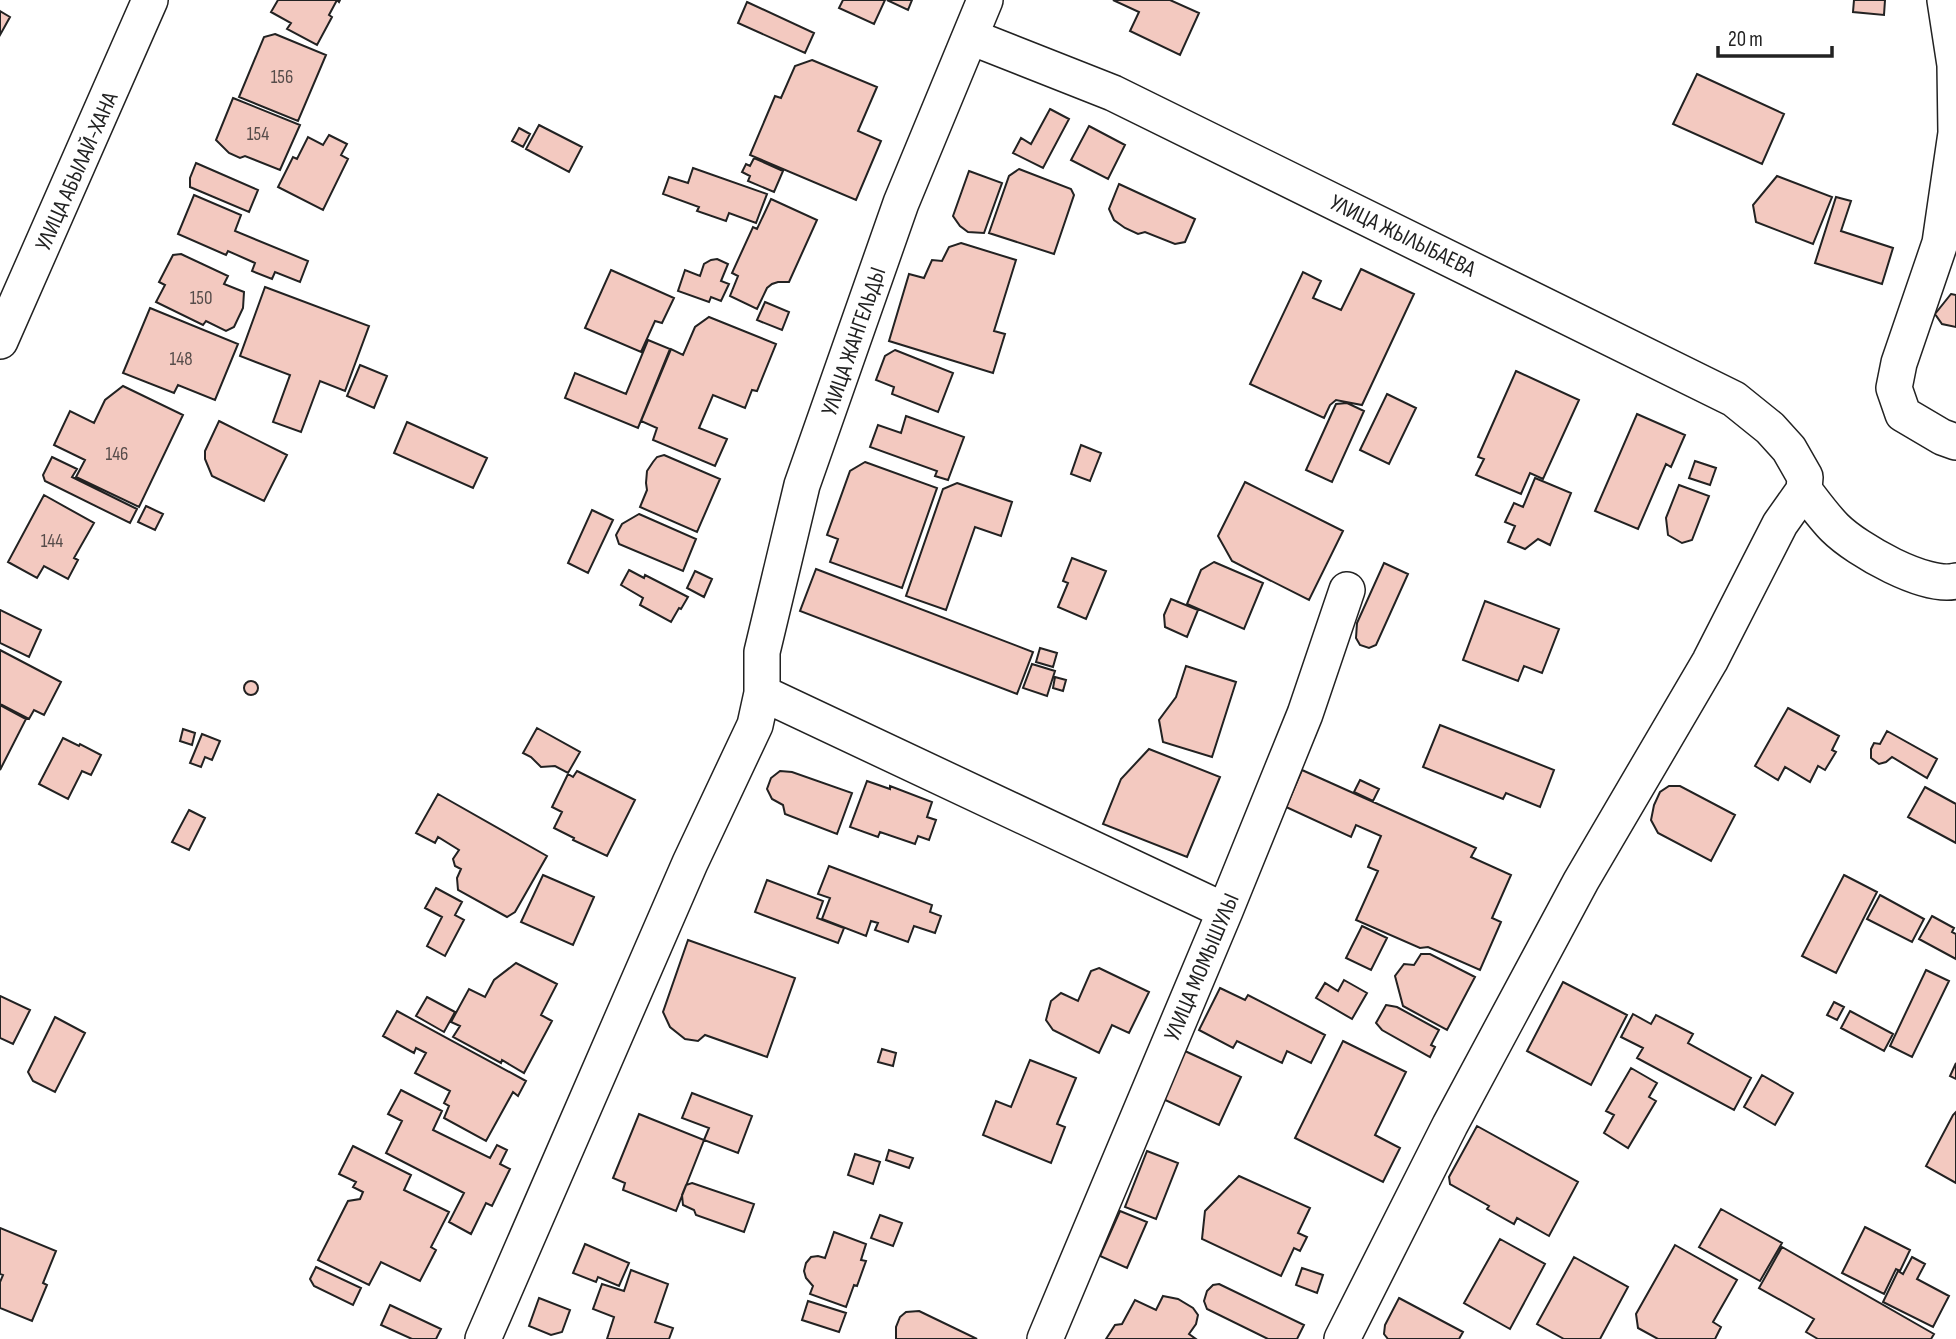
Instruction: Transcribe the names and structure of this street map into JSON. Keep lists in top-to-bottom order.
{
  "streets": {
    "street": [
      "УЛИЦА АБЫЛАЙ-ХАНА",
      "УЛИЦА ЖЫЛЫБАЕВА",
      "УЛИЦА ЖАНГЕЛЬДЫ",
      "УЛИЦА МОМЫШУЛЫ"
    ]
  },
  "crossings": [
    ["УЛИЦА ЖЫЛЫБАЕВА", "УЛИЦА ЖАНГЕЛЬДЫ"]
  ],
  "house_numbers": [
    "156",
    "154",
    "150",
    "148",
    "146",
    "144"
  ],
  "scale_bar": "20 m"
}
